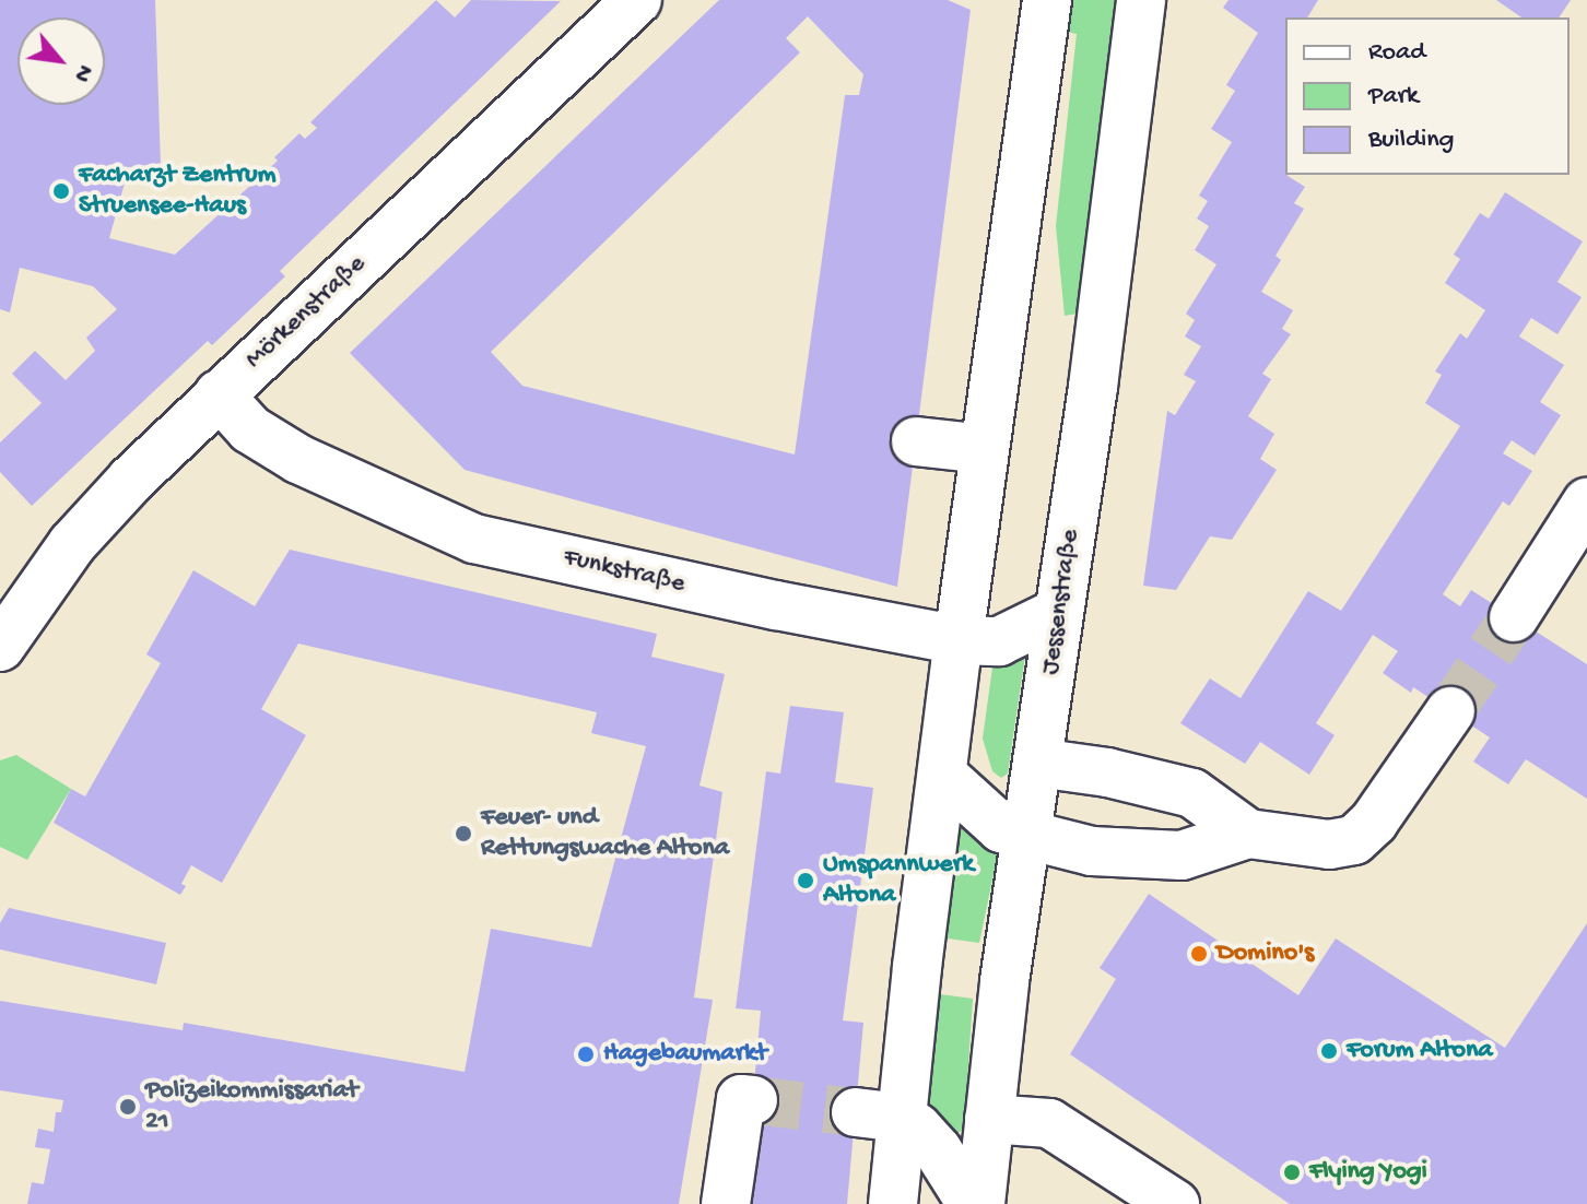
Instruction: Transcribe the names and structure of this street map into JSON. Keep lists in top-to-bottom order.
{
  "streets": {
    "street": ["Mörkenstraße", "Funkstraße", "Jessenstraße"]
  },
  "crossings": [
    ["Mörkenstraße", "Funkstraße"],
    ["Funkstraße", "Jessenstraße"]
  ],
  "places": [
    "Facharzt Zentrum Struensee-Haus",
    "Feuer- und Rettungswache Altona",
    "Umspannwerk Altona",
    "Domino's",
    "Forum Altona",
    "Hagebaumarkt",
    "Polizeikommissariat 21",
    "Flying Yogi"
  ],
  "legend": ["Road", "Park", "Building"],
  "north": "bottom right"
}
